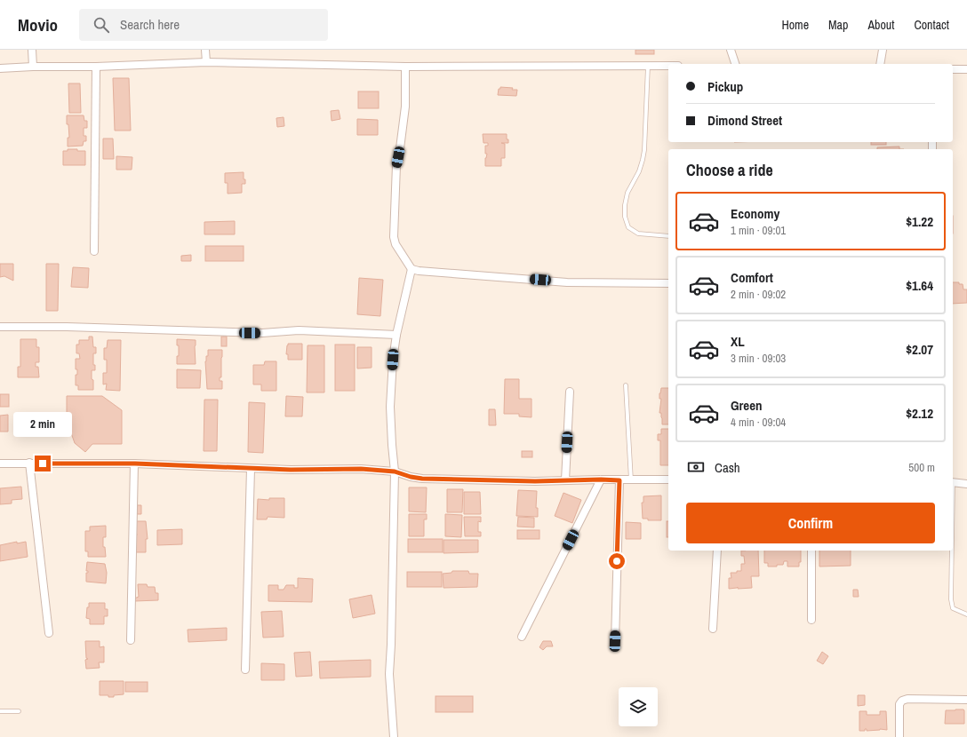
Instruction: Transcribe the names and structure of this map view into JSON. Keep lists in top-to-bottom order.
{
  "page": {
    "header": "Movio",
    "search": "Search here",
    "nav": [
      "Home",
      "Map",
      "About",
      "Contact"
    ],
    "banner": ["Pickup", "Dimond Street"],
    "heading": "Choose a ride",
    "list": [
      {
        "name": "Economy",
        "note": "1 min · 09:01",
        "value": "$1.22"
      },
      {
        "name": "Comfort",
        "note": "2 min · 09:02",
        "value": "$1.64"
      },
      {
        "name": "XL",
        "note": "3 min · 09:03",
        "value": "$2.07"
      },
      {
        "name": "Green",
        "note": "4 min · 09:04",
        "value": "$2.12"
      }
    ],
    "bubble": "2 min",
    "pay": ["Cash", "500 m"],
    "buttons": "Confirm"
  }
}
